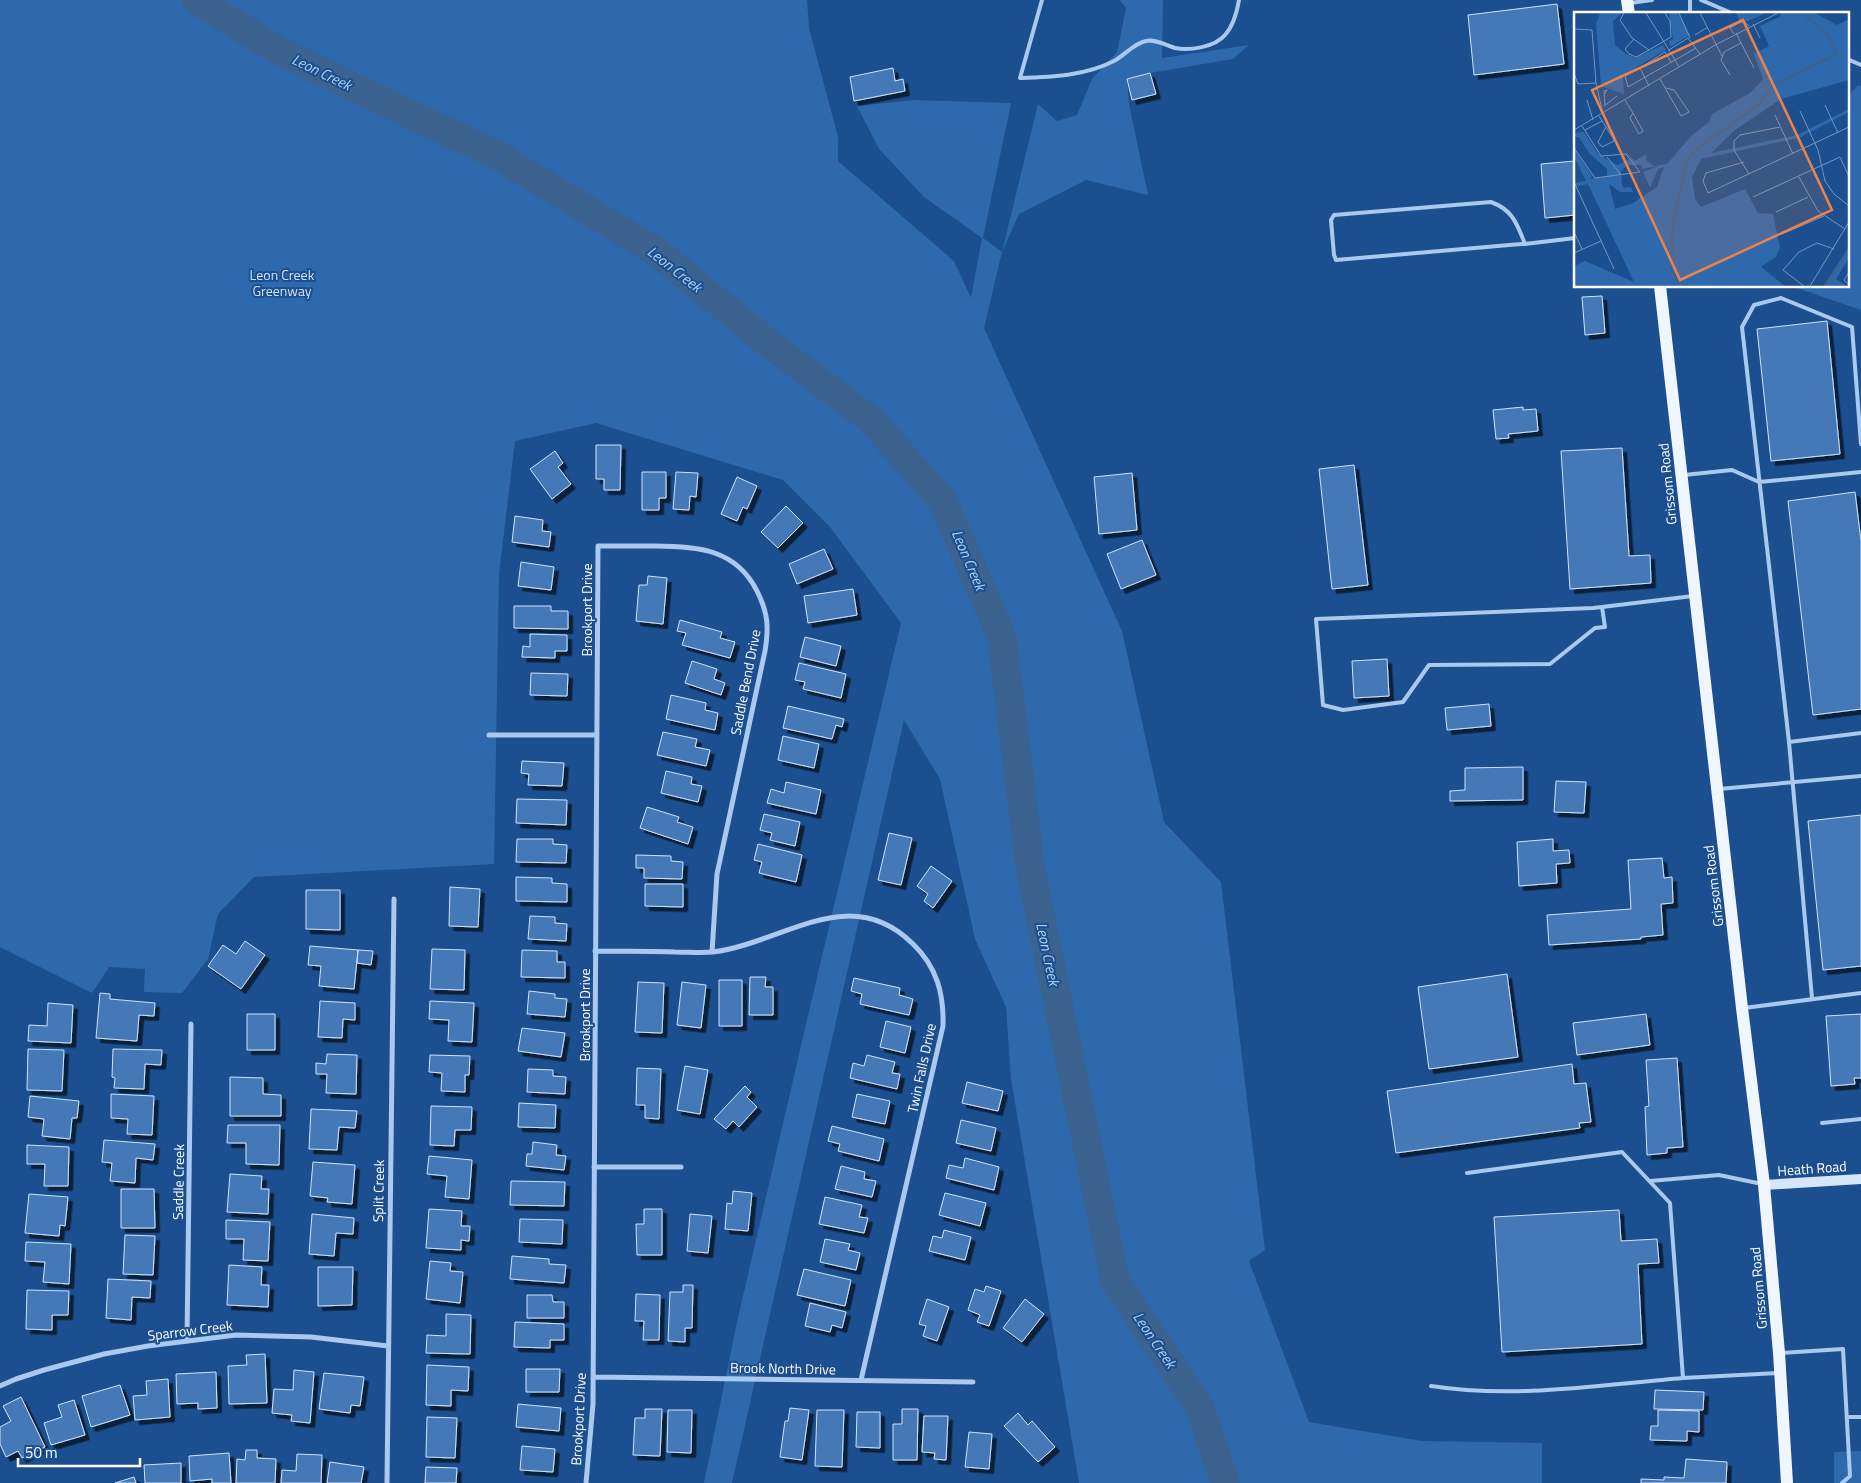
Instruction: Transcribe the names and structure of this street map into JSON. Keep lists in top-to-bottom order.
{
  "streets": {
    "main road": ["Grissom Road"],
    "street": [
      "Brookport Drive",
      "Saddle Bend Drive",
      "Twin Falls Drive",
      "Heath Road",
      "Saddle Creek",
      "Split Creek",
      "Sparrow Creek",
      "Brook North Drive"
    ]
  },
  "crossings": [
    ["Grissom Road", "Heath Road"],
    ["Brookport Drive", "Saddle Bend Drive"],
    ["Brookport Drive", "Twin Falls Drive"],
    ["Brookport Drive", "Brook North Drive"],
    ["Saddle Bend Drive", "Twin Falls Drive"],
    ["Twin Falls Drive", "Brook North Drive"],
    ["Saddle Creek", "Sparrow Creek"],
    ["Split Creek", "Sparrow Creek"]
  ],
  "water": ["Leon Creek"],
  "parks": ["Leon Creek Greenway"],
  "scale_bar": "50 m"
}
